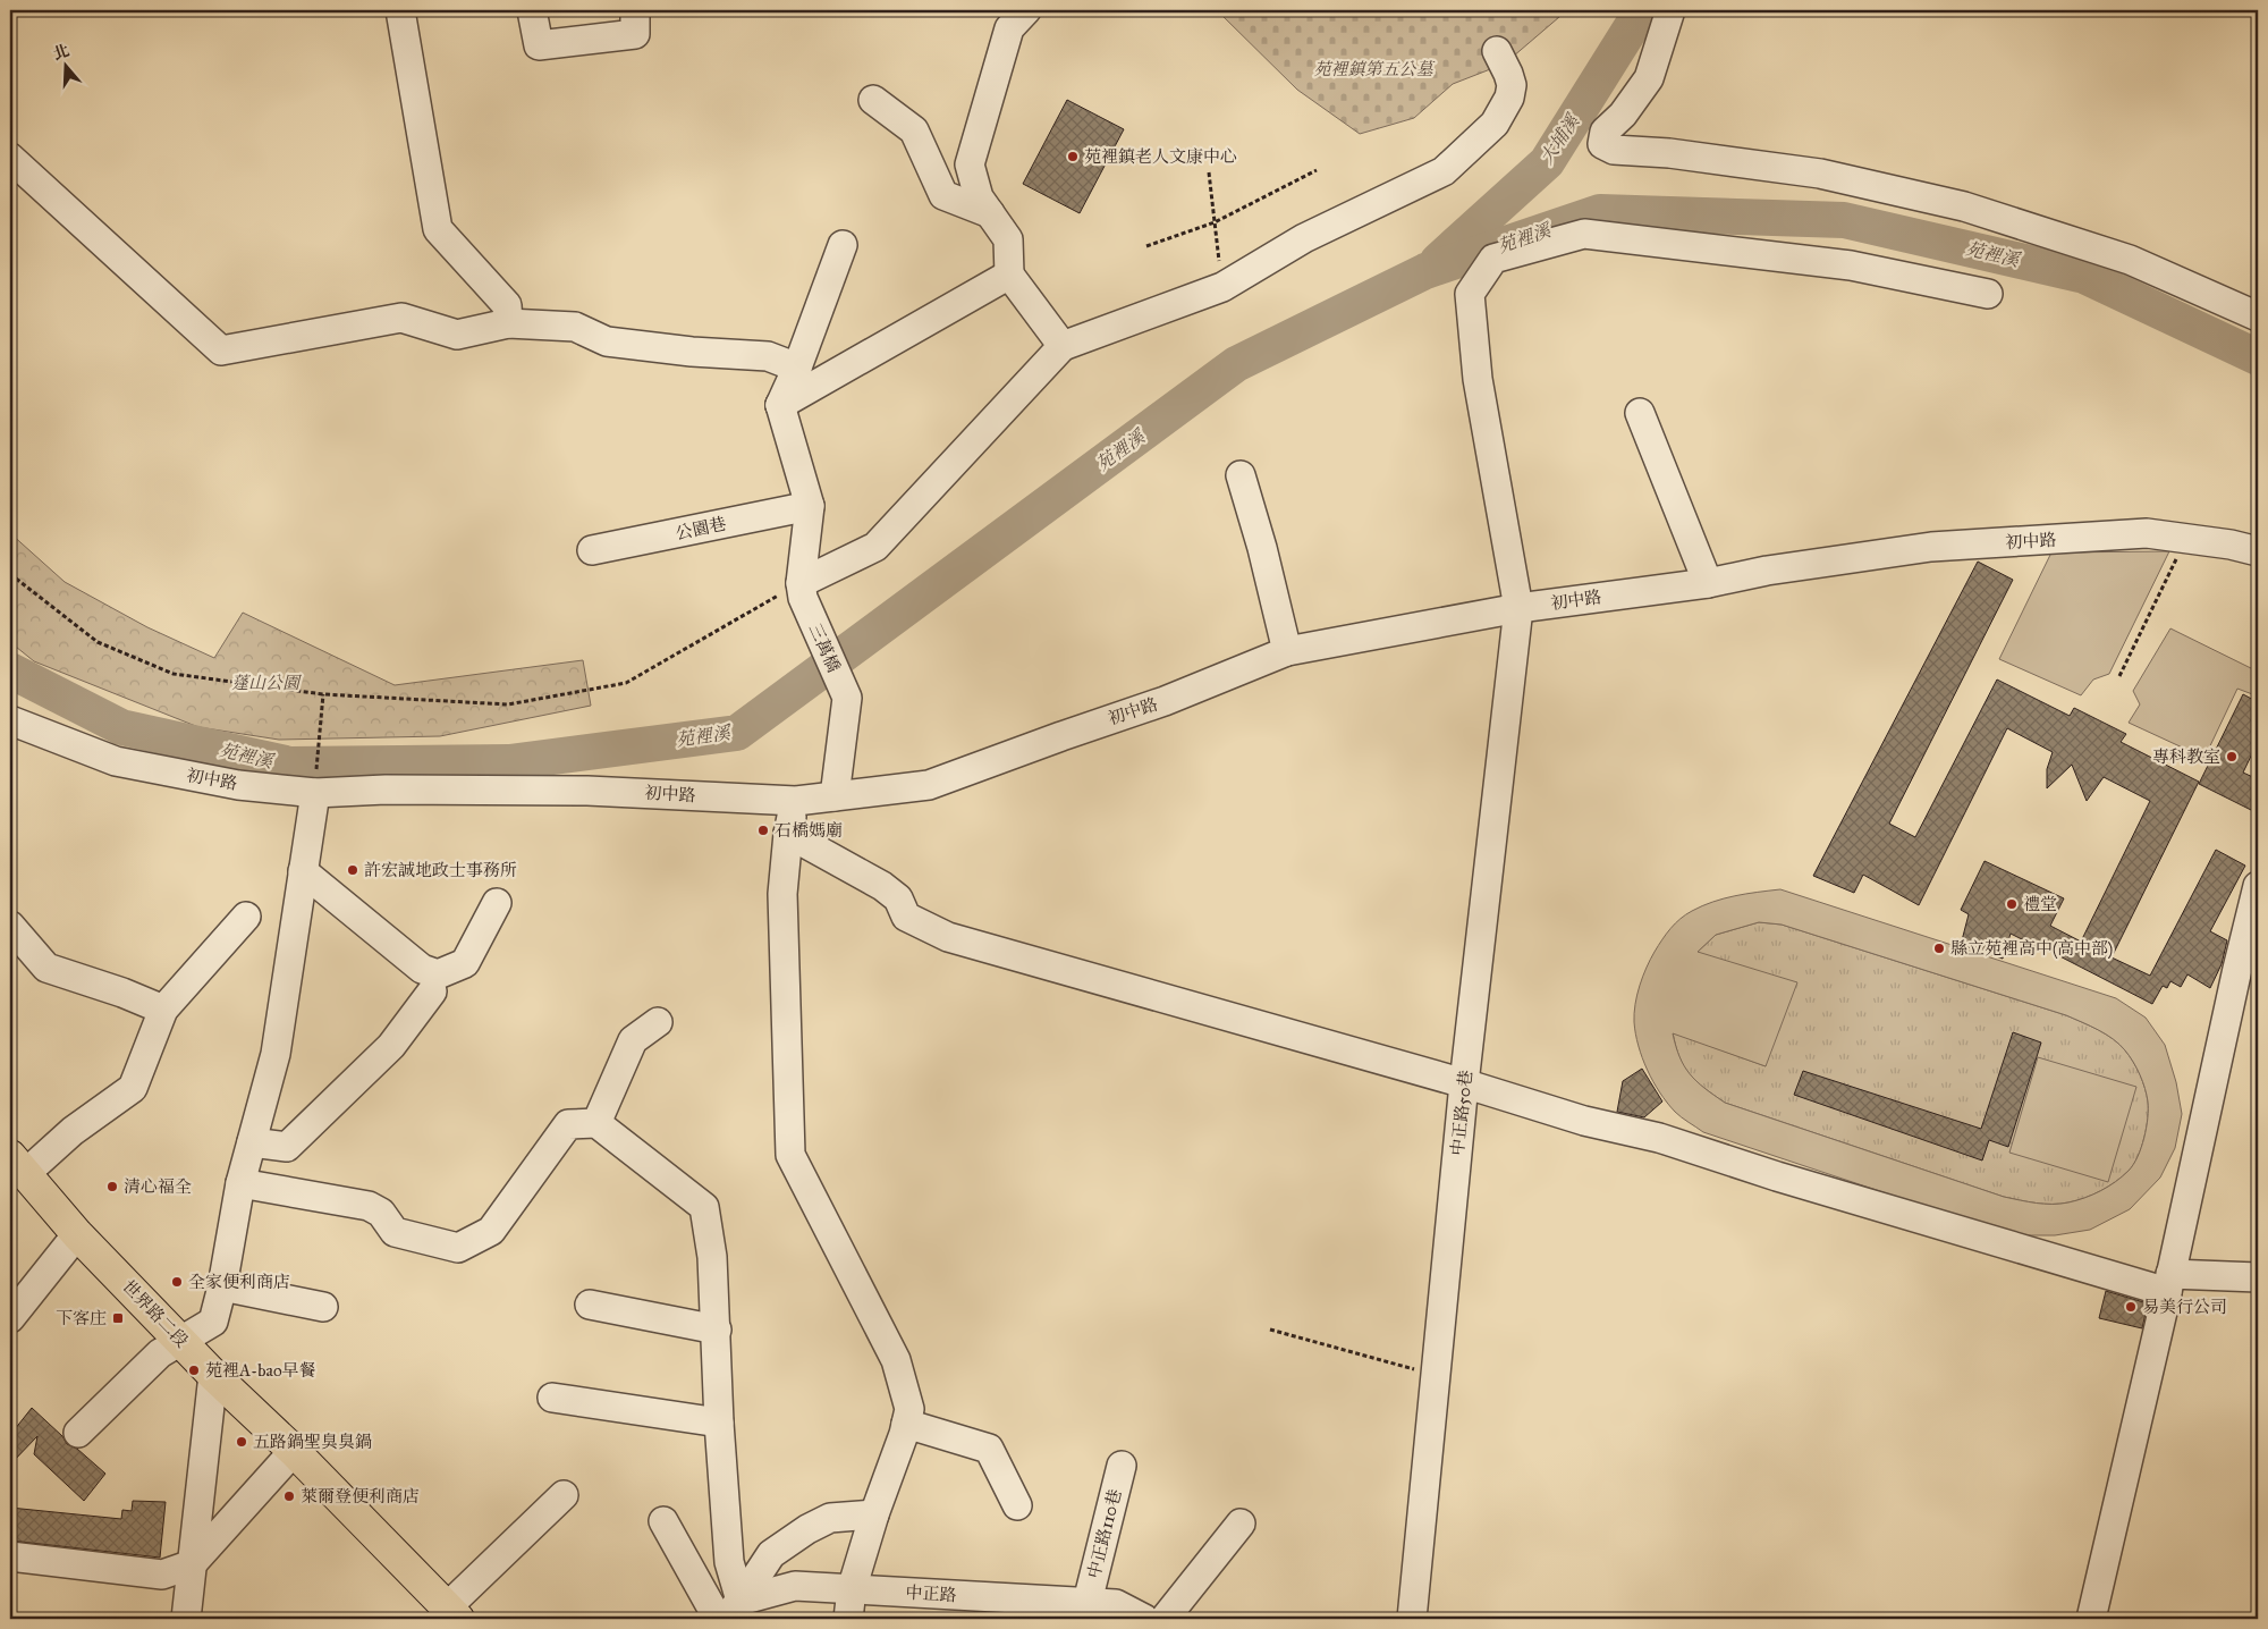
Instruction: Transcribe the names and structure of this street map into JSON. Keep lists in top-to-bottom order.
{
  "streets": {
    "main road": ["世界路二段"],
    "street": [
      "公園巷",
      "初中路",
      "三萬橋",
      "中正路50巷",
      "中正路110巷",
      "中正路"
    ]
  },
  "crossings": [
    ["初中路", "三萬橋"],
    ["初中路", "中正路50巷"],
    ["中正路110巷", "中正路"]
  ],
  "water": ["大埔溪", "苑裡溪"],
  "parks": ["苑裡鎮第五公墓", "蓬山公園"],
  "places": {
    "other": [
      "苑裡鎮老人文康中心",
      "專科教室",
      "石橋媽廟",
      "許宏誠地政士事務所",
      "禮堂",
      "縣立苑裡高中(高中部)",
      "清心福全",
      "全家便利商店",
      "易美行公司",
      "苑裡A-bao早餐",
      "五路鍋聖臭臭鍋",
      "萊爾登便利商店"
    ],
    "transit": ["下客庄"]
  },
  "north": "top"
}
